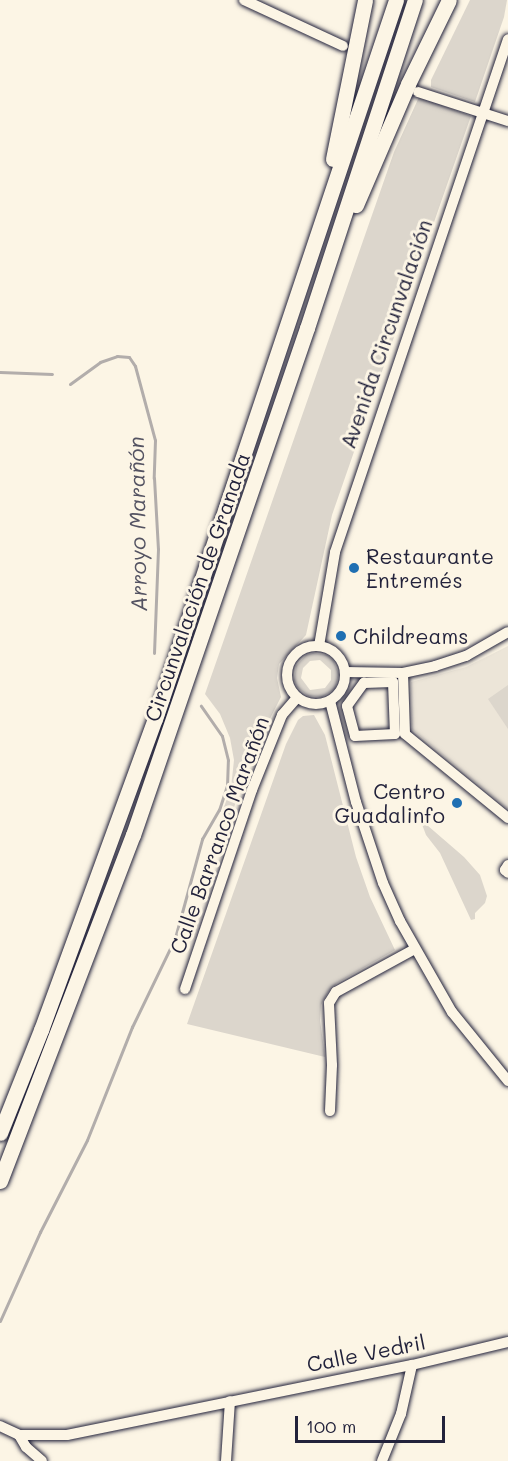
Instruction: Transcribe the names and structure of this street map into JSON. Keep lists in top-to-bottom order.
{
  "streets": {
    "highway": ["Circunvalación de Granada"],
    "street": ["Avenida Circunvalación", "Calle Barranco Marañón", "Calle Vedril"]
  },
  "crossings": [
    ["Avenida Circunvalación", "Calle Barranco Marañón"]
  ],
  "water": ["Arroyo Marañón"],
  "places": ["Restaurante Entremés", "Childreams", "Centro Guadalinfo"],
  "scale_bar": "100 m"
}
